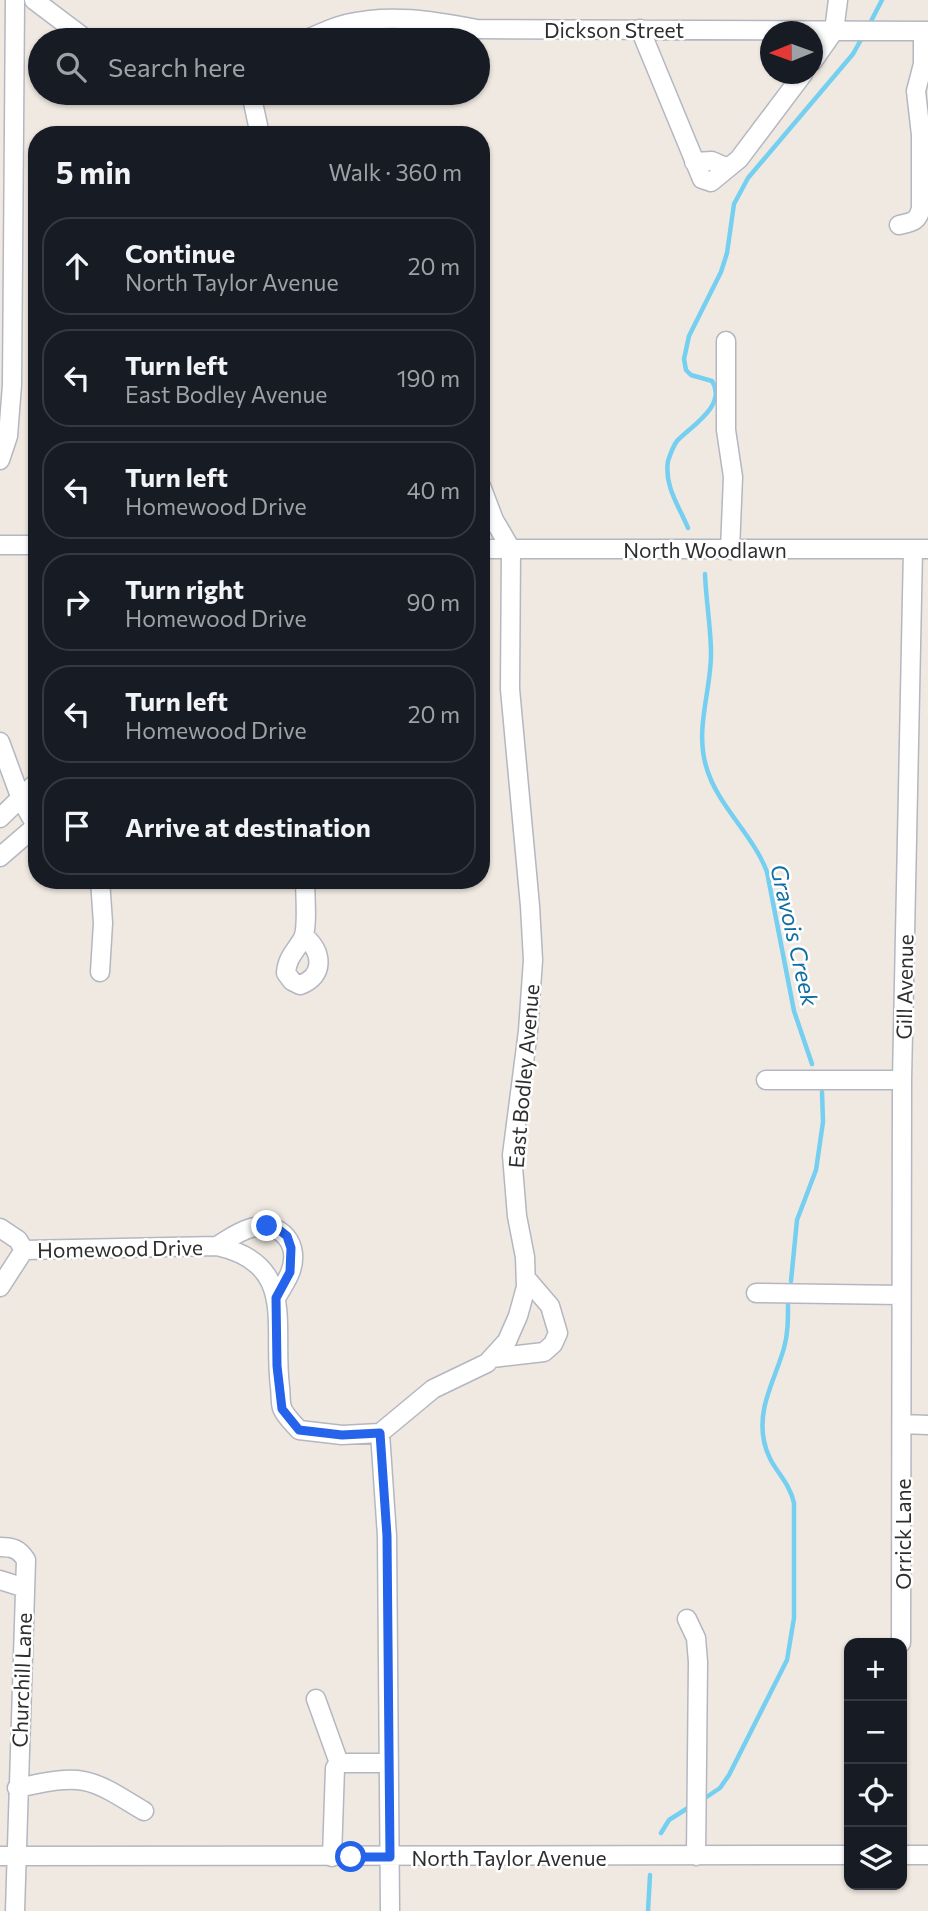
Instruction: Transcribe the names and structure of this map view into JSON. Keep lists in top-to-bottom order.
{
  "streets": {
    "street": [
      "Dickson Street",
      "North Woodlawn",
      "Gill Avenue",
      "East Bodley Avenue",
      "Homewood Drive",
      "Orrick Lane",
      "Churchill Lane",
      "North Taylor Avenue"
    ]
  },
  "crossings": [
    ["North Woodlawn", "Gill Avenue"],
    ["North Woodlawn", "East Bodley Avenue"],
    ["Gill Avenue", "Orrick Lane"],
    ["East Bodley Avenue", "Homewood Drive"],
    ["Churchill Lane", "North Taylor Avenue"]
  ],
  "water": ["Gravois Creek"],
  "north": "left",
  "page": {
    "search": "Search here",
    "heading": ["5 min", "Walk · 360 m"],
    "list": [
      ["Continue", "North Taylor Avenue", "20 m"],
      ["Turn left", "East Bodley Avenue", "190 m"],
      ["Turn left", "Homewood Drive", "40 m"],
      ["Turn right", "Homewood Drive", "90 m"],
      ["Turn left", "Homewood Drive", "20 m"],
      "Arrive at destination"
    ],
    "map_buttons": ["+", "−"]
  }
}
